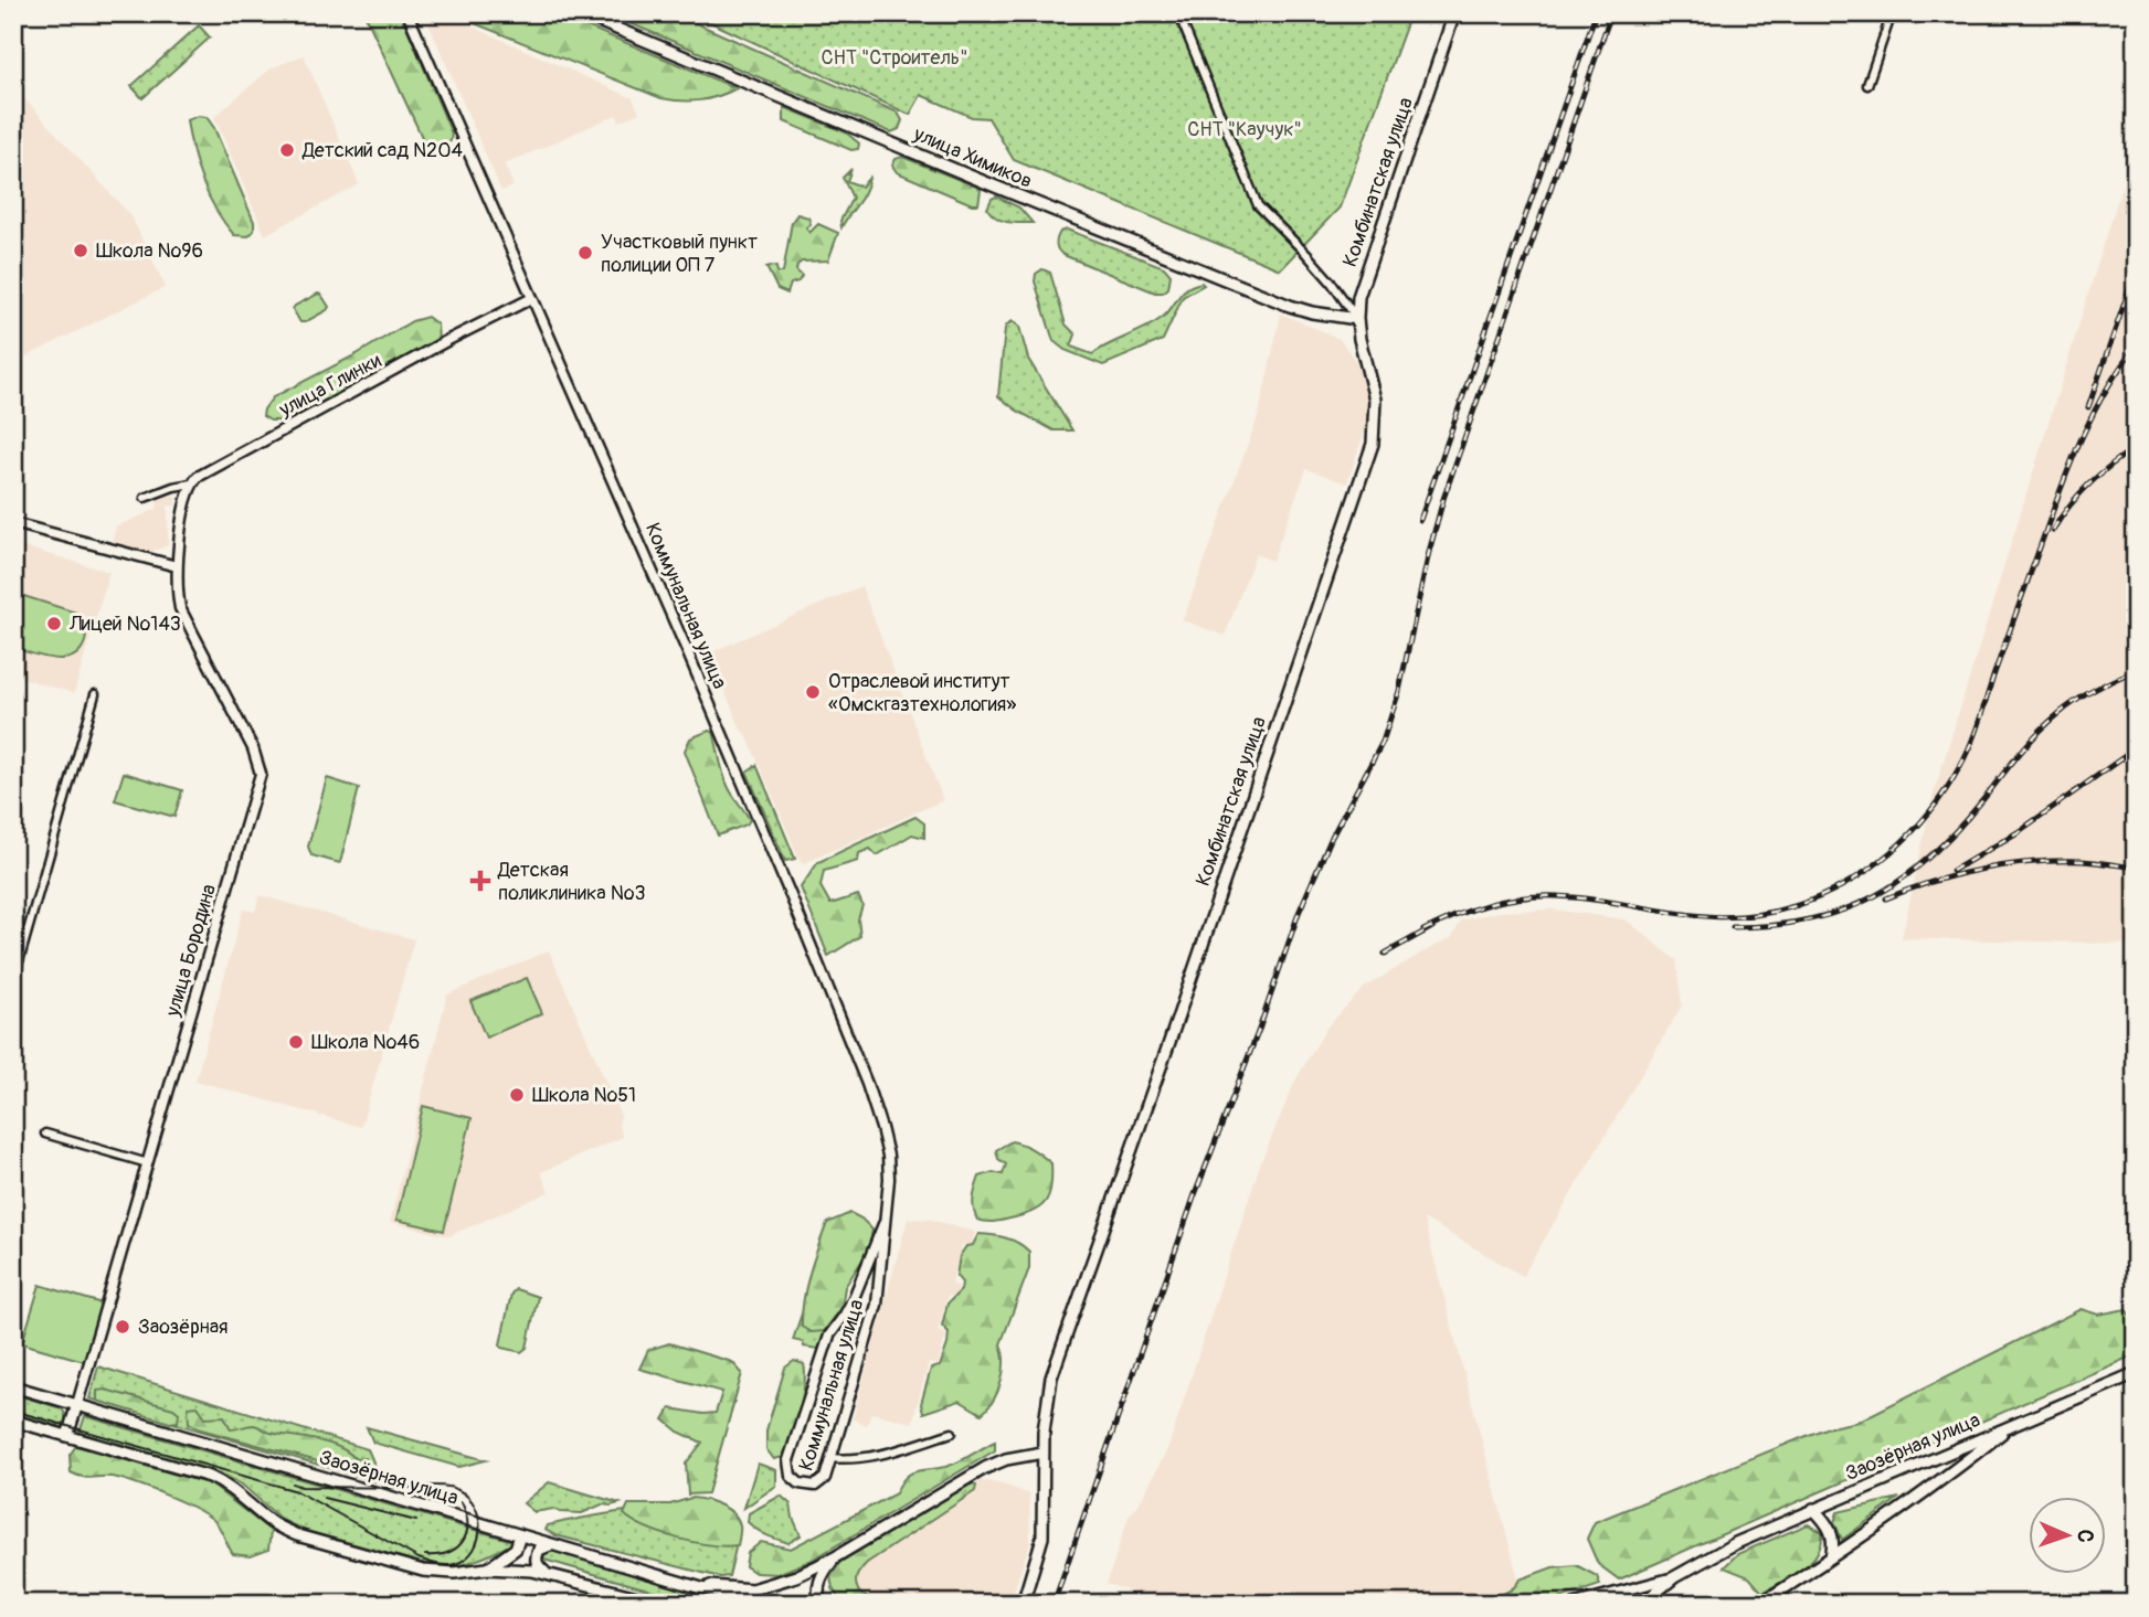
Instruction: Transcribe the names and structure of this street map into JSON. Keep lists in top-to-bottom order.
{
  "streets": {
    "main road": [
      "улица Химиков",
      "Комбинатская улица",
      "улица Бородина",
      "Заозёрная улица"
    ],
    "street": ["улица Глинки", "Коммунальная улица"]
  },
  "crossings": [
    ["улица Химиков", "Комбинатская улица"],
    ["улица Глинки", "Коммунальная улица"],
    ["улица Глинки", "улица Бородина"],
    ["улица Бородина", "Заозёрная улица"]
  ],
  "parks": ["СНТ \"Строитель\"", "СНТ \"Каучук\""],
  "places": {
    "other": [
      "Детский сад N204",
      "Школа №96",
      "Участковый пункт полиции ОП 7",
      "Лицей №143",
      "Отраслевой институт «Омскгазтехнология»",
      "Школа №46",
      "Школа №51",
      "Заозёрная"
    ],
    "health": ["Детская поликлиника №3"]
  },
  "north": "right"
}
